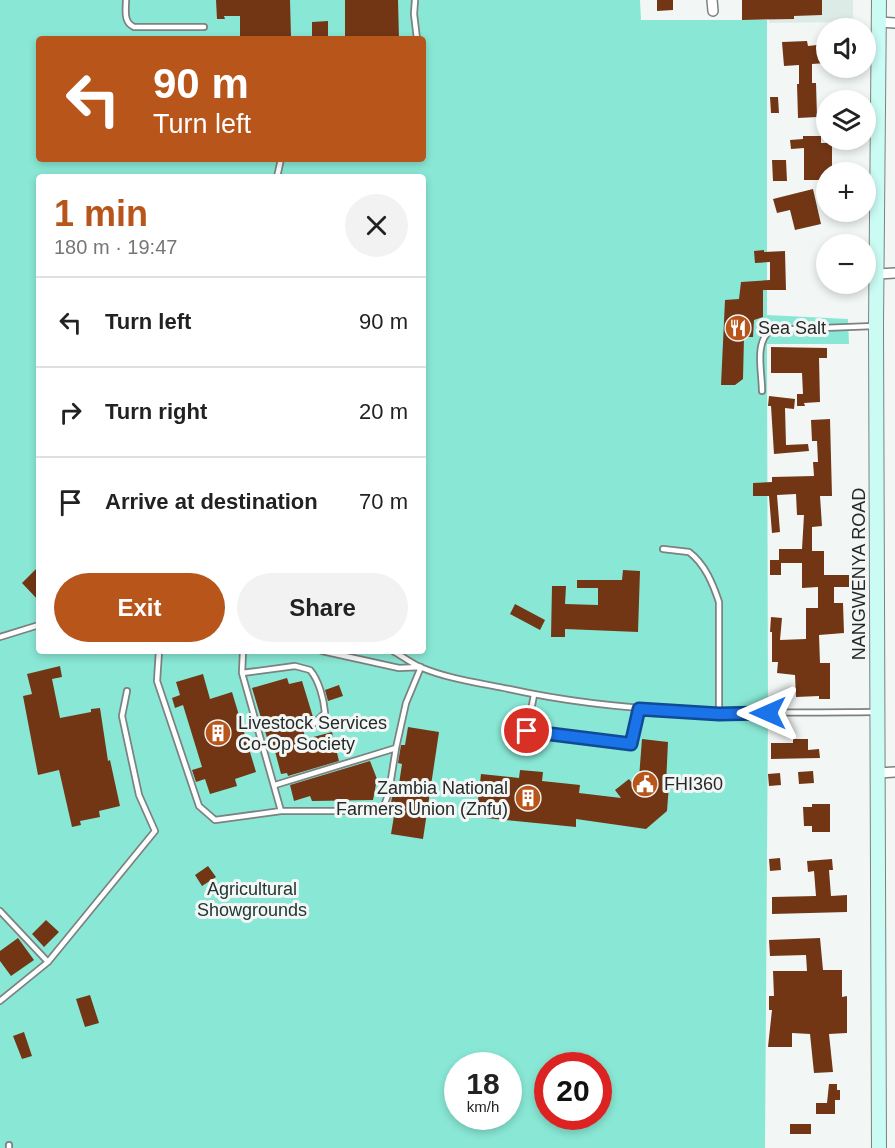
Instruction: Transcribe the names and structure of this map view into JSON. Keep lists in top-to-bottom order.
{
  "streets": {
    "main road": ["NANGWENYA ROAD"]
  },
  "parks": ["Agricultural Showgrounds"],
  "places": {
    "restaurant": ["Sea Salt"],
    "building": ["Livestock Services Co-Op Society", "Zambia National Farmers Union (Znfu)"],
    "public building": ["FHI360"]
  },
  "page": {
    "map_buttons": ["+", "−"],
    "turn": ["90 m", "Turn left"],
    "heading": ["1 min", "180 m · 19:47"],
    "list": [
      {
        "name": "Turn left",
        "value": "90 m"
      },
      {
        "name": "Turn right",
        "value": "20 m"
      },
      {
        "name": "Arrive at destination",
        "value": "70 m"
      }
    ],
    "buttons": ["Exit", "Share"],
    "speed": "18 km/h",
    "limit": "20"
  }
}
